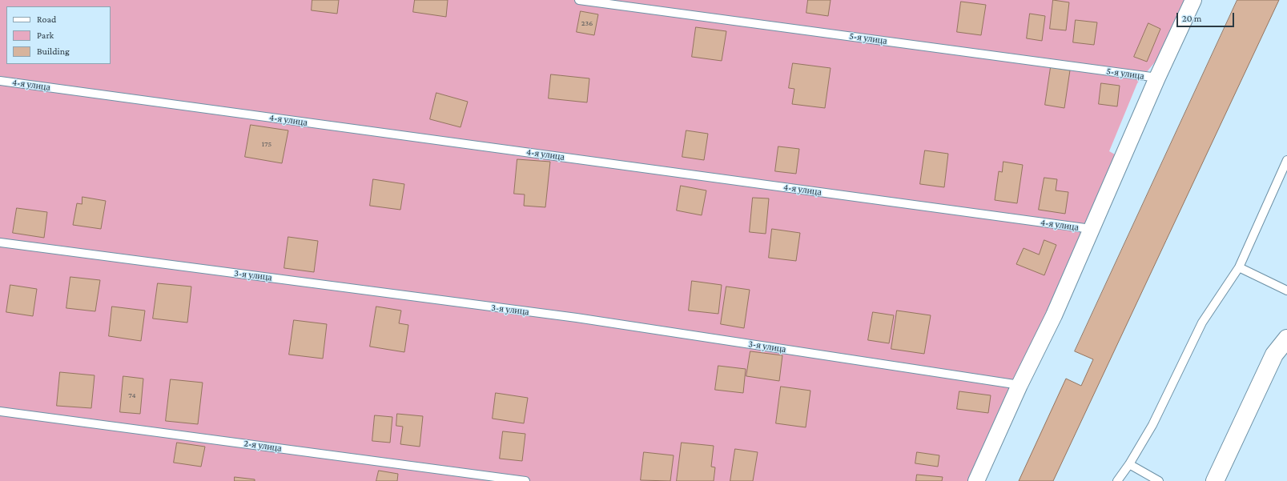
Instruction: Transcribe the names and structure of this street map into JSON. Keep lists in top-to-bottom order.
{
  "streets": {
    "lane": [
      "5-я улица",
      "4-я улица",
      "3-я улица",
      "2-я улица"
    ]
  },
  "house_numbers": ["236", "175", "74"],
  "legend": ["Road", "Park", "Building"],
  "scale_bar": "20 m"
}
